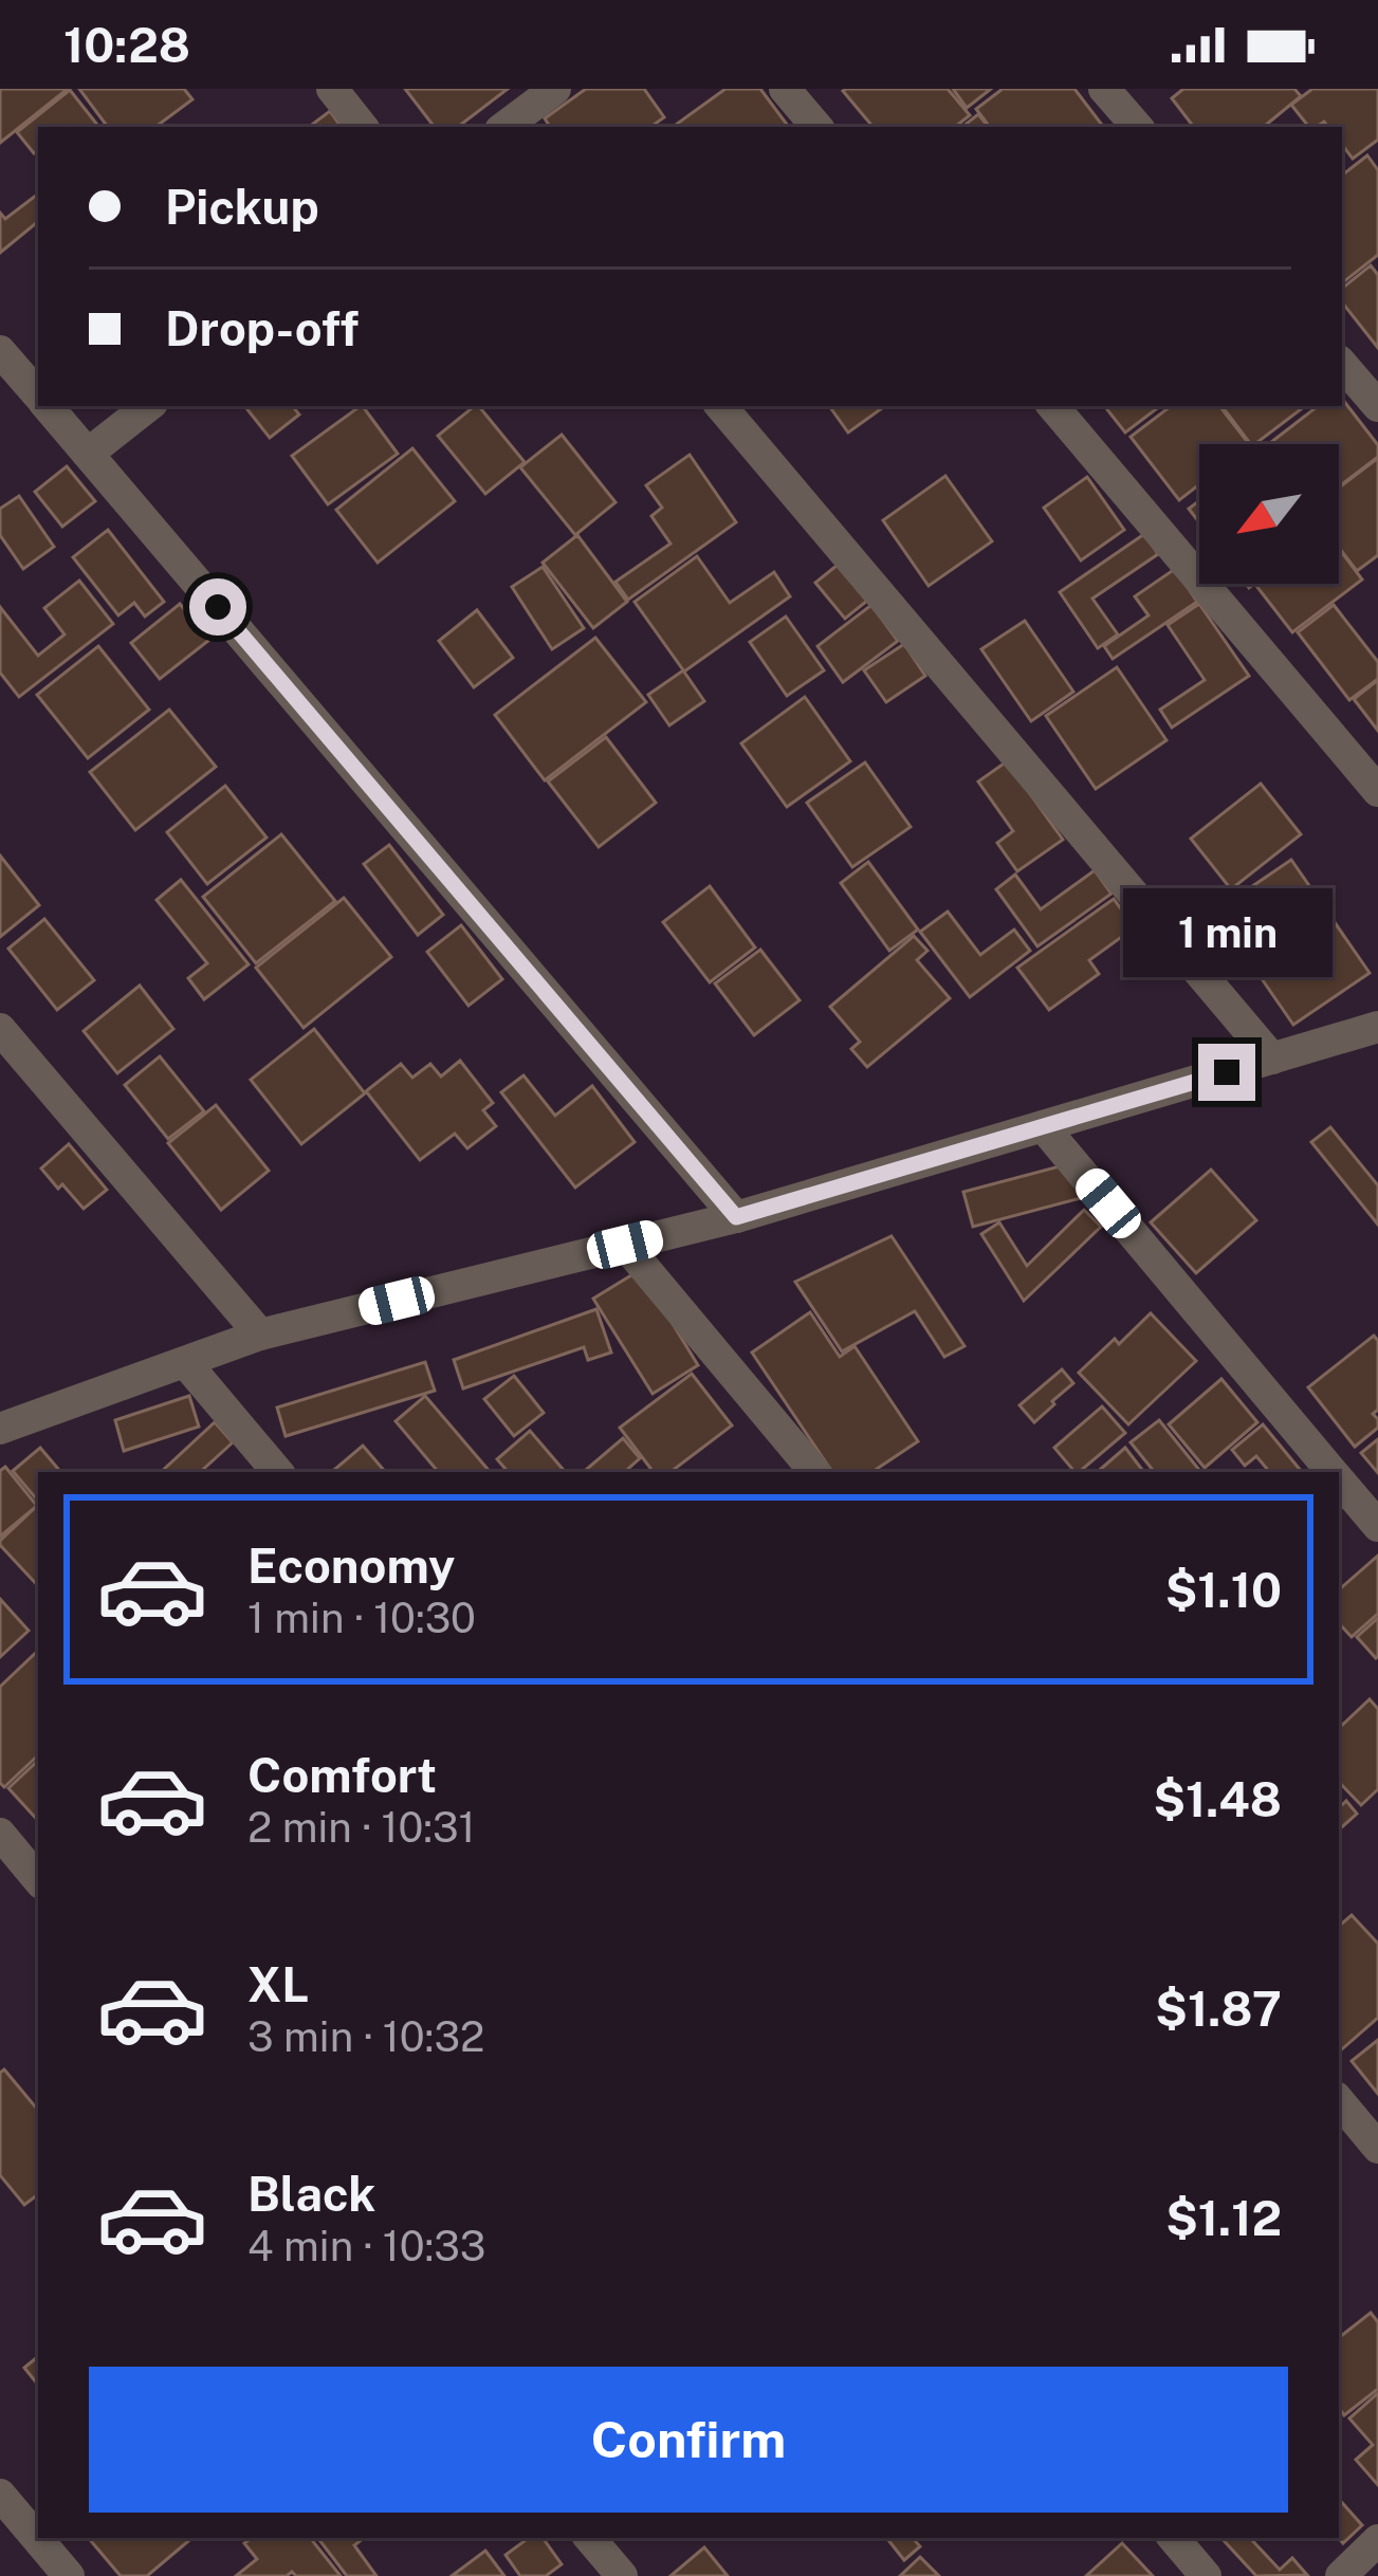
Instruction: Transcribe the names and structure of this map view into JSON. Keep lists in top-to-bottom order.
{
  "north": "bottom left",
  "page": {
    "status": "10:28",
    "banner": ["Pickup", "Drop-off"],
    "bubble": "1 min",
    "list": [
      {
        "name": "Economy",
        "note": "1 min · 10:30",
        "value": "$1.10"
      },
      {
        "name": "Comfort",
        "note": "2 min · 10:31",
        "value": "$1.48"
      },
      {
        "name": "XL",
        "note": "3 min · 10:32",
        "value": "$1.87"
      },
      {
        "name": "Black",
        "note": "4 min · 10:33",
        "value": "$1.12"
      }
    ],
    "buttons": "Confirm"
  }
}
